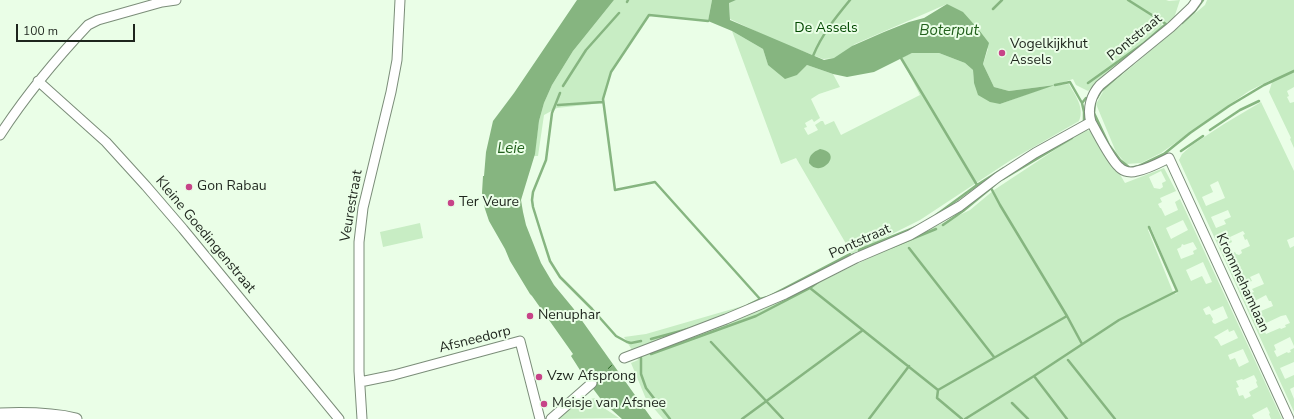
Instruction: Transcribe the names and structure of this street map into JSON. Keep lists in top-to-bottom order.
{
  "streets": {
    "street": [
      "Pontstraat",
      "Veurestraat",
      "Kleine Goedingenstraat",
      "Krommehamlaan",
      "Afsneedorp"
    ]
  },
  "crossings": [
    ["Pontstraat", "Krommehamlaan"],
    ["Veurestraat", "Afsneedorp"]
  ],
  "water": ["Boterput", "Leie"],
  "parks": ["De Assels"],
  "places": [
    "Vogelkijkhut Assels",
    "Gon Rabau",
    "Ter Veure",
    "Nenuphar",
    "Vzw Afsprong",
    "Meisje van Afsnee"
  ],
  "scale_bar": "100 m"
}
